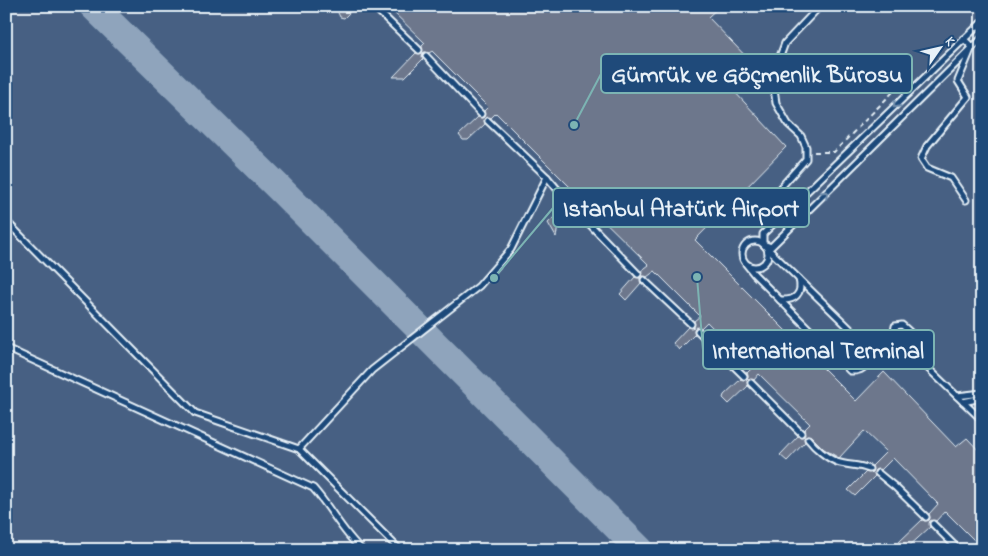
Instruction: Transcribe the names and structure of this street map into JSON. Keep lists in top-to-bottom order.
{
  "places": ["Gümrük ve Göçmenlik Bürosu", "International Terminal", "Istanbul Atatürk Airport"],
  "north": "top right"
}
